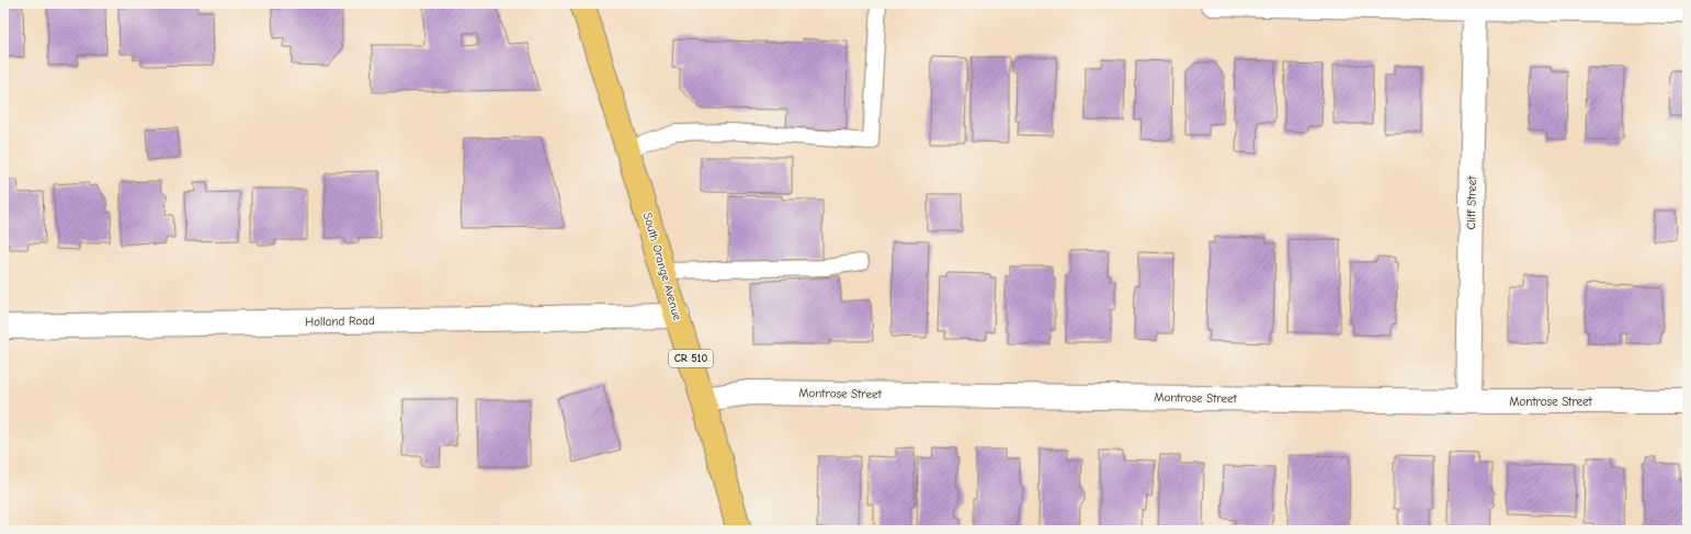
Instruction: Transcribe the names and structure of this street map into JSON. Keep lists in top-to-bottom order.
{
  "streets": {
    "main road": ["South Orange Avenue", "CR 510"],
    "street": ["Cliff Street", "Holland Road", "Montrose Street"]
  },
  "crossings": [
    ["Cliff Street", "Montrose Street"],
    ["South Orange Avenue", "Holland Road"],
    ["South Orange Avenue", "Montrose Street"]
  ]
}
